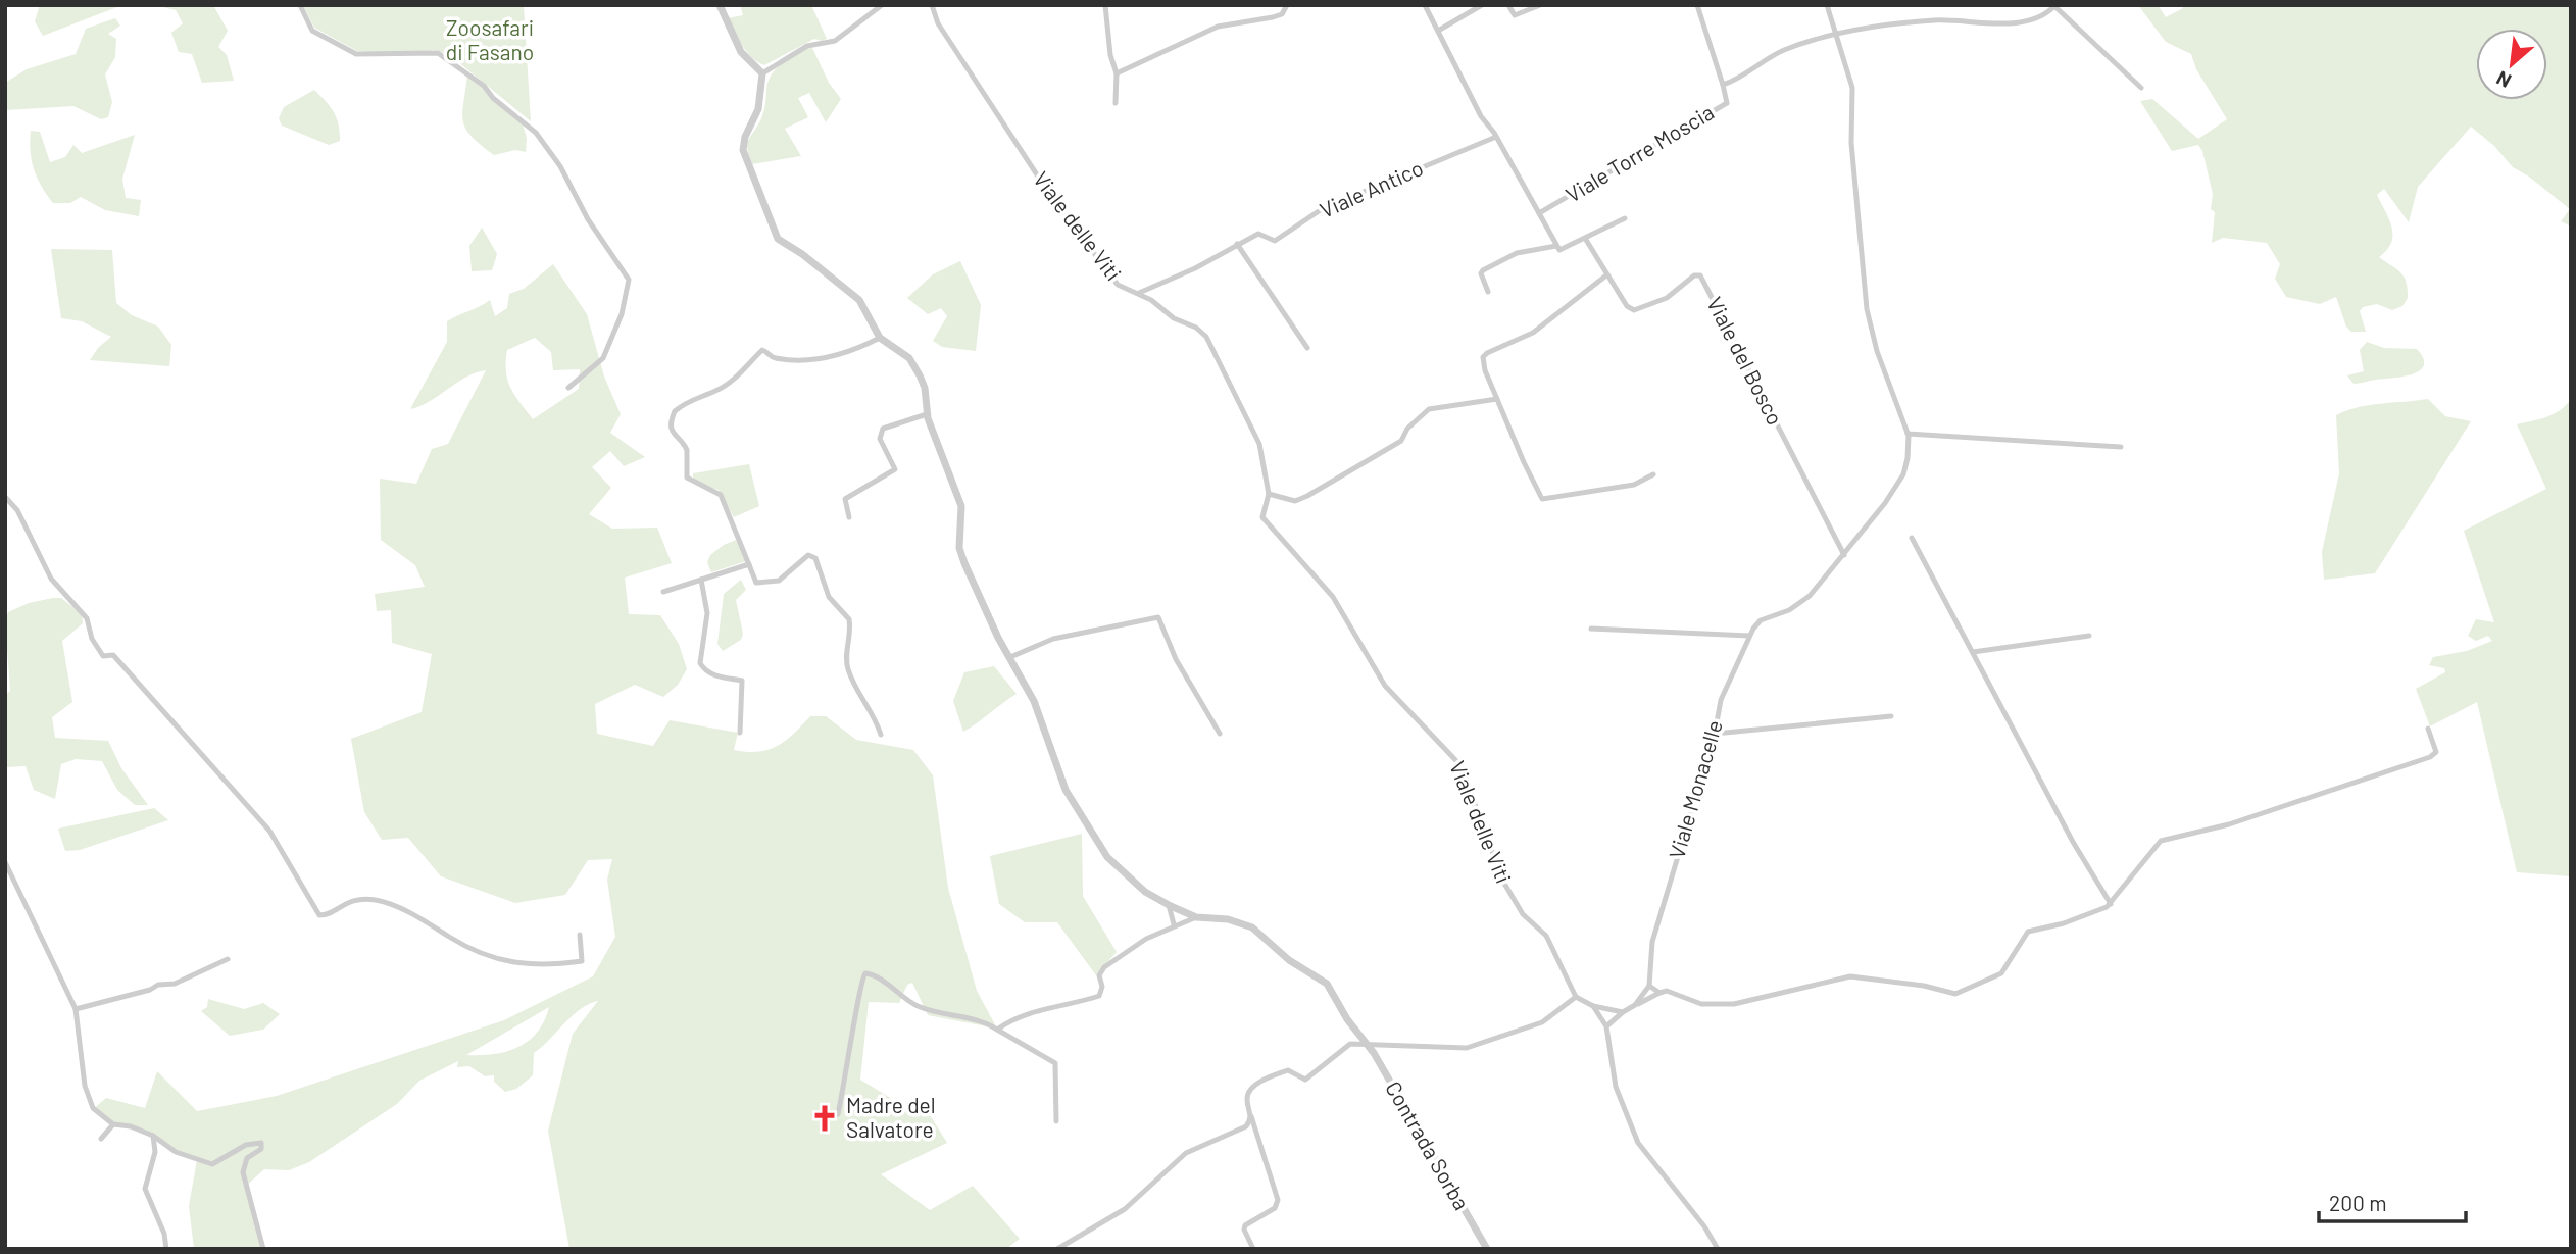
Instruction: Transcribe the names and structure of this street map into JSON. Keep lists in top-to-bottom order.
{
  "streets": {
    "street": [
      "Viale Torre Moscia",
      "Viale Antico",
      "Viale delle Viti",
      "Viale del Bosco",
      "Viale Monacelle",
      "Contrada Sorba"
    ]
  },
  "crossings": [
    ["Viale Antico", "Viale delle Viti"],
    ["Viale del Bosco", "Viale Monacelle"]
  ],
  "parks": ["Zoosafari di Fasano"],
  "places": {
    "church": ["Madre del Salvatore"]
  },
  "scale_bar": "200 m",
  "north": "bottom left"
}
